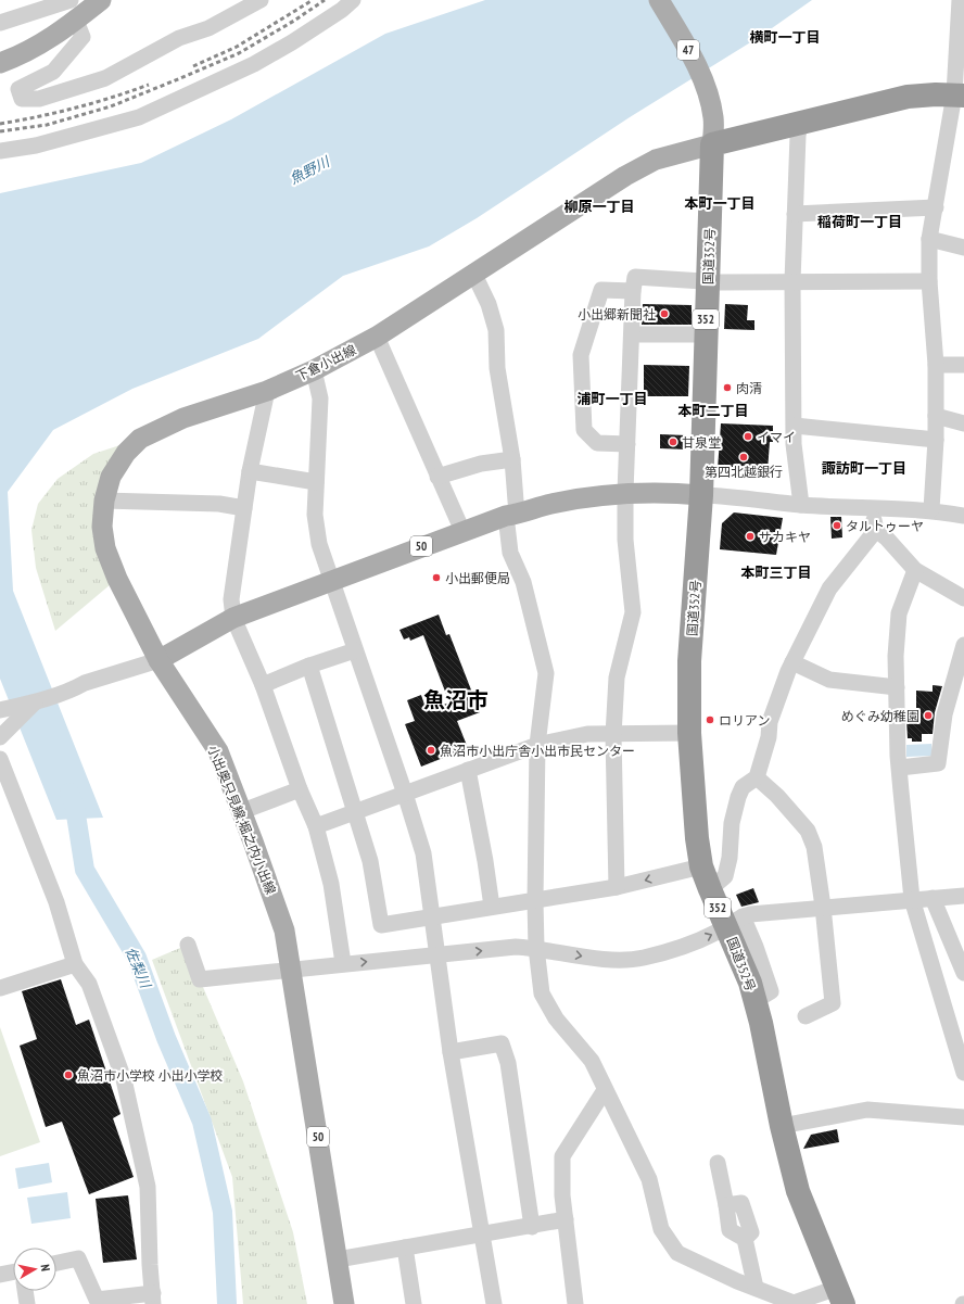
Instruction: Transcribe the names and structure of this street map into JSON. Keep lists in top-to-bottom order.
{
  "streets": {
    "highway": ["国道352号", "352"],
    "main road": [
      "47",
      "下倉小出線",
      "50",
      "小出奥只見線;堀之内小出線"
    ]
  },
  "crossings": [
    ["47", "国道352号"],
    ["47", "下倉小出線"],
    ["国道352号", "下倉小出線"],
    ["国道352号", "50"],
    ["下倉小出線", "50"],
    ["下倉小出線", "小出奥只見線;堀之内小出線"],
    ["50", "小出奥只見線;堀之内小出線"]
  ],
  "districts": [
    "横町一丁目",
    "本町一丁目",
    "柳原一丁目",
    "稲荷町一丁目",
    "浦町一丁目",
    "本町二丁目",
    "諏訪町一丁目",
    "本町三丁目",
    "魚沼市"
  ],
  "water": ["魚野川", "佐梨川"],
  "places": [
    "小出郷新聞社",
    "肉清",
    "イマイ",
    "甘泉堂",
    "第四北越銀行",
    "タルトゥーヤ",
    "サカキヤ",
    "小出郵便局",
    "めぐみ幼稚園",
    "ロリアン",
    "魚沼市小出庁舎小出市民センター",
    "魚沼市小学校 小出小学校"
  ],
  "north": "right"
}
